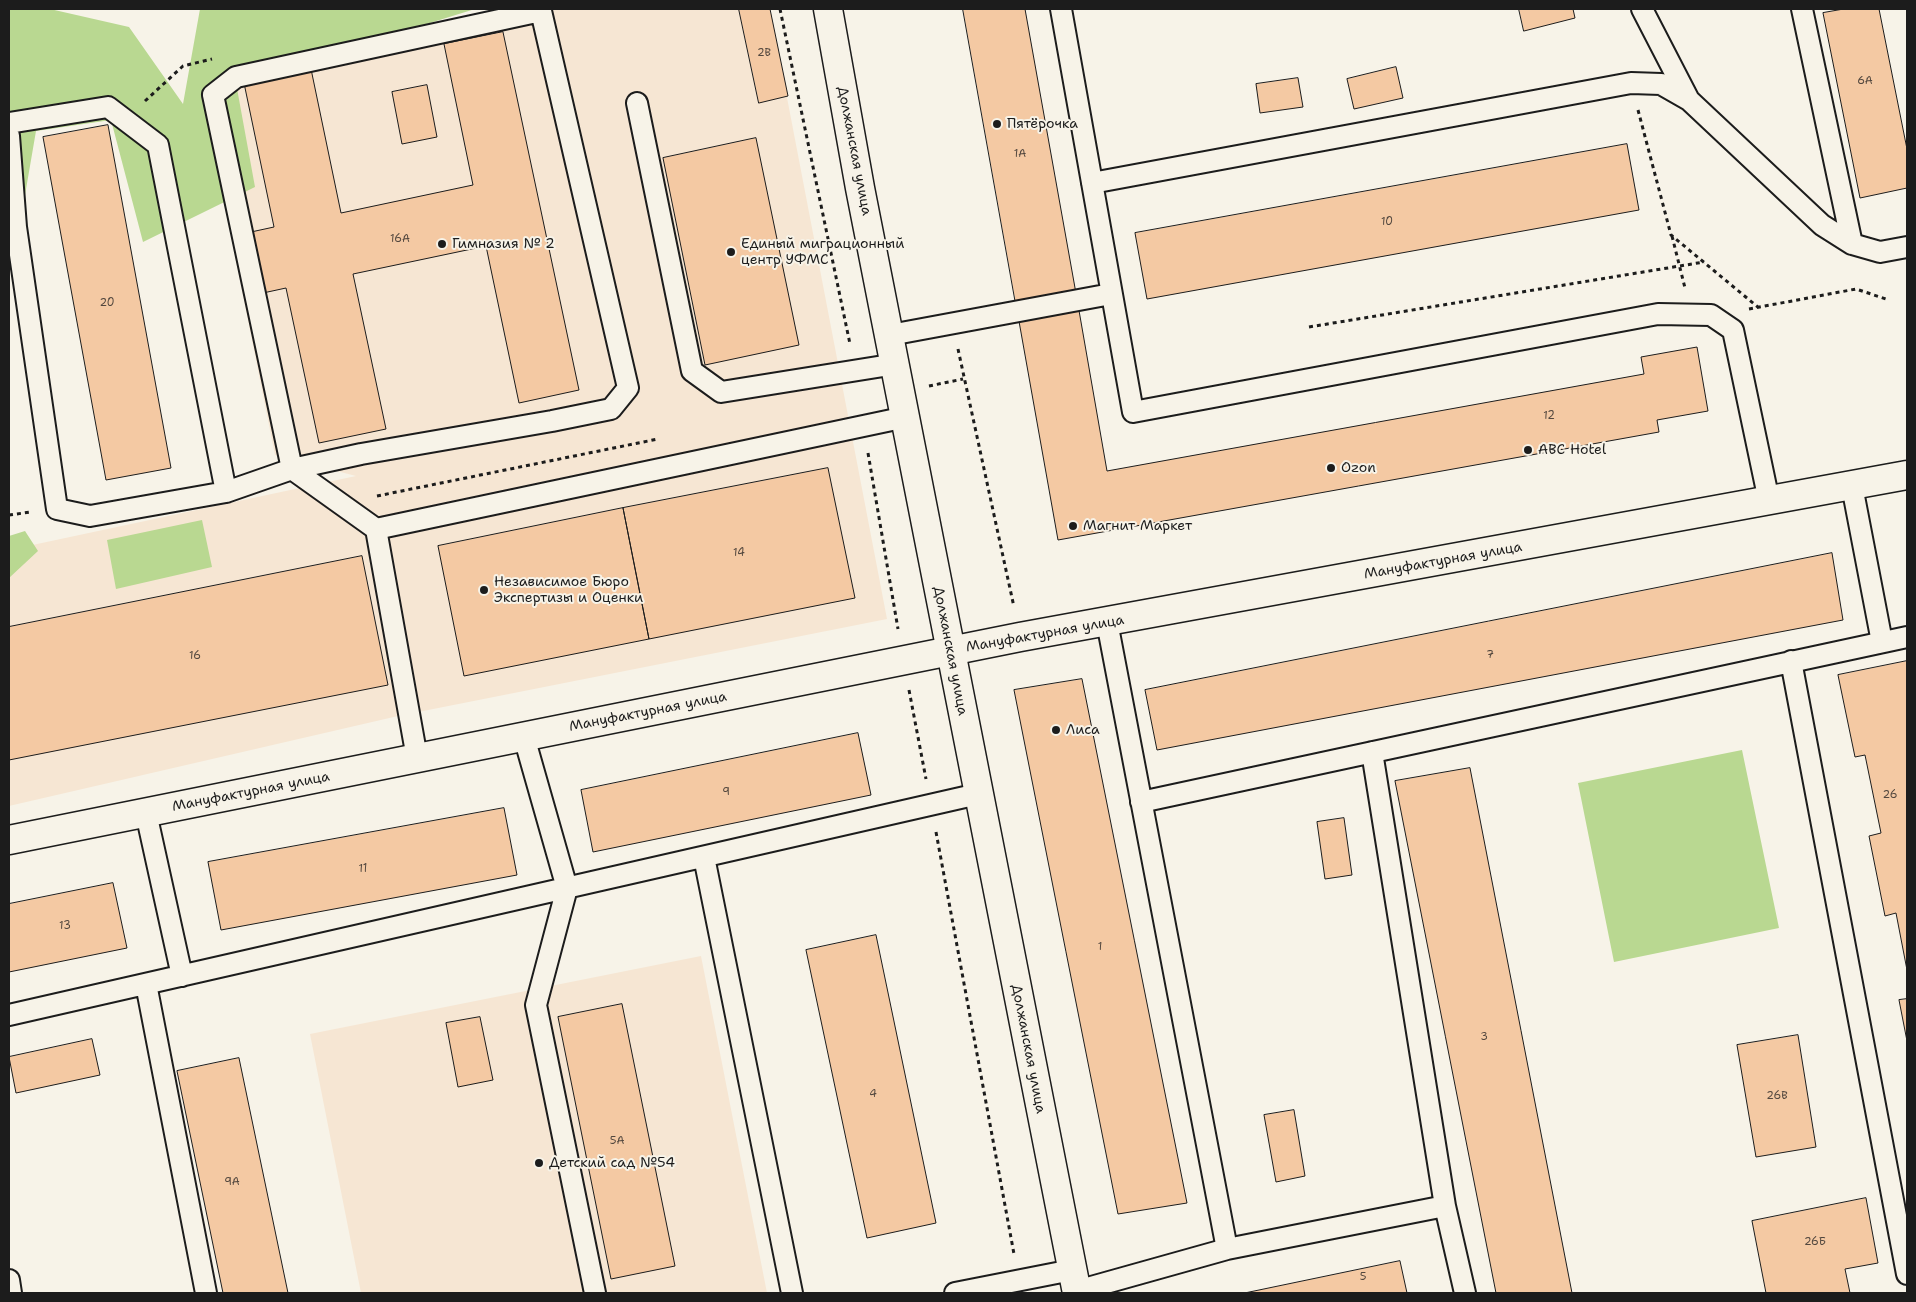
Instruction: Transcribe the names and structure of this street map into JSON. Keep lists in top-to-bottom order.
{
  "streets": {
    "street": ["Должанская улица", "Мануфактурная улица"]
  },
  "crossings": [
    ["Должанская улица", "Мануфактурная улица"]
  ],
  "places": [
    "Пятёрочка",
    "Гимназия № 2",
    "Единый миграционный центр УФМС",
    "ABC Hotel",
    "Ozon",
    "Магнит Маркет",
    "Независимое Бюро Экспертизы и Оценки",
    "Лиса",
    "Детский сад №54"
  ],
  "house_numbers": [
    "2В",
    "6А",
    "1А",
    "10",
    "16А",
    "20",
    "12",
    "14",
    "7",
    "16",
    "9",
    "26",
    "11",
    "13",
    "1",
    "3",
    "4",
    "26В",
    "5А",
    "9А",
    "26Б",
    "5"
  ]
}
